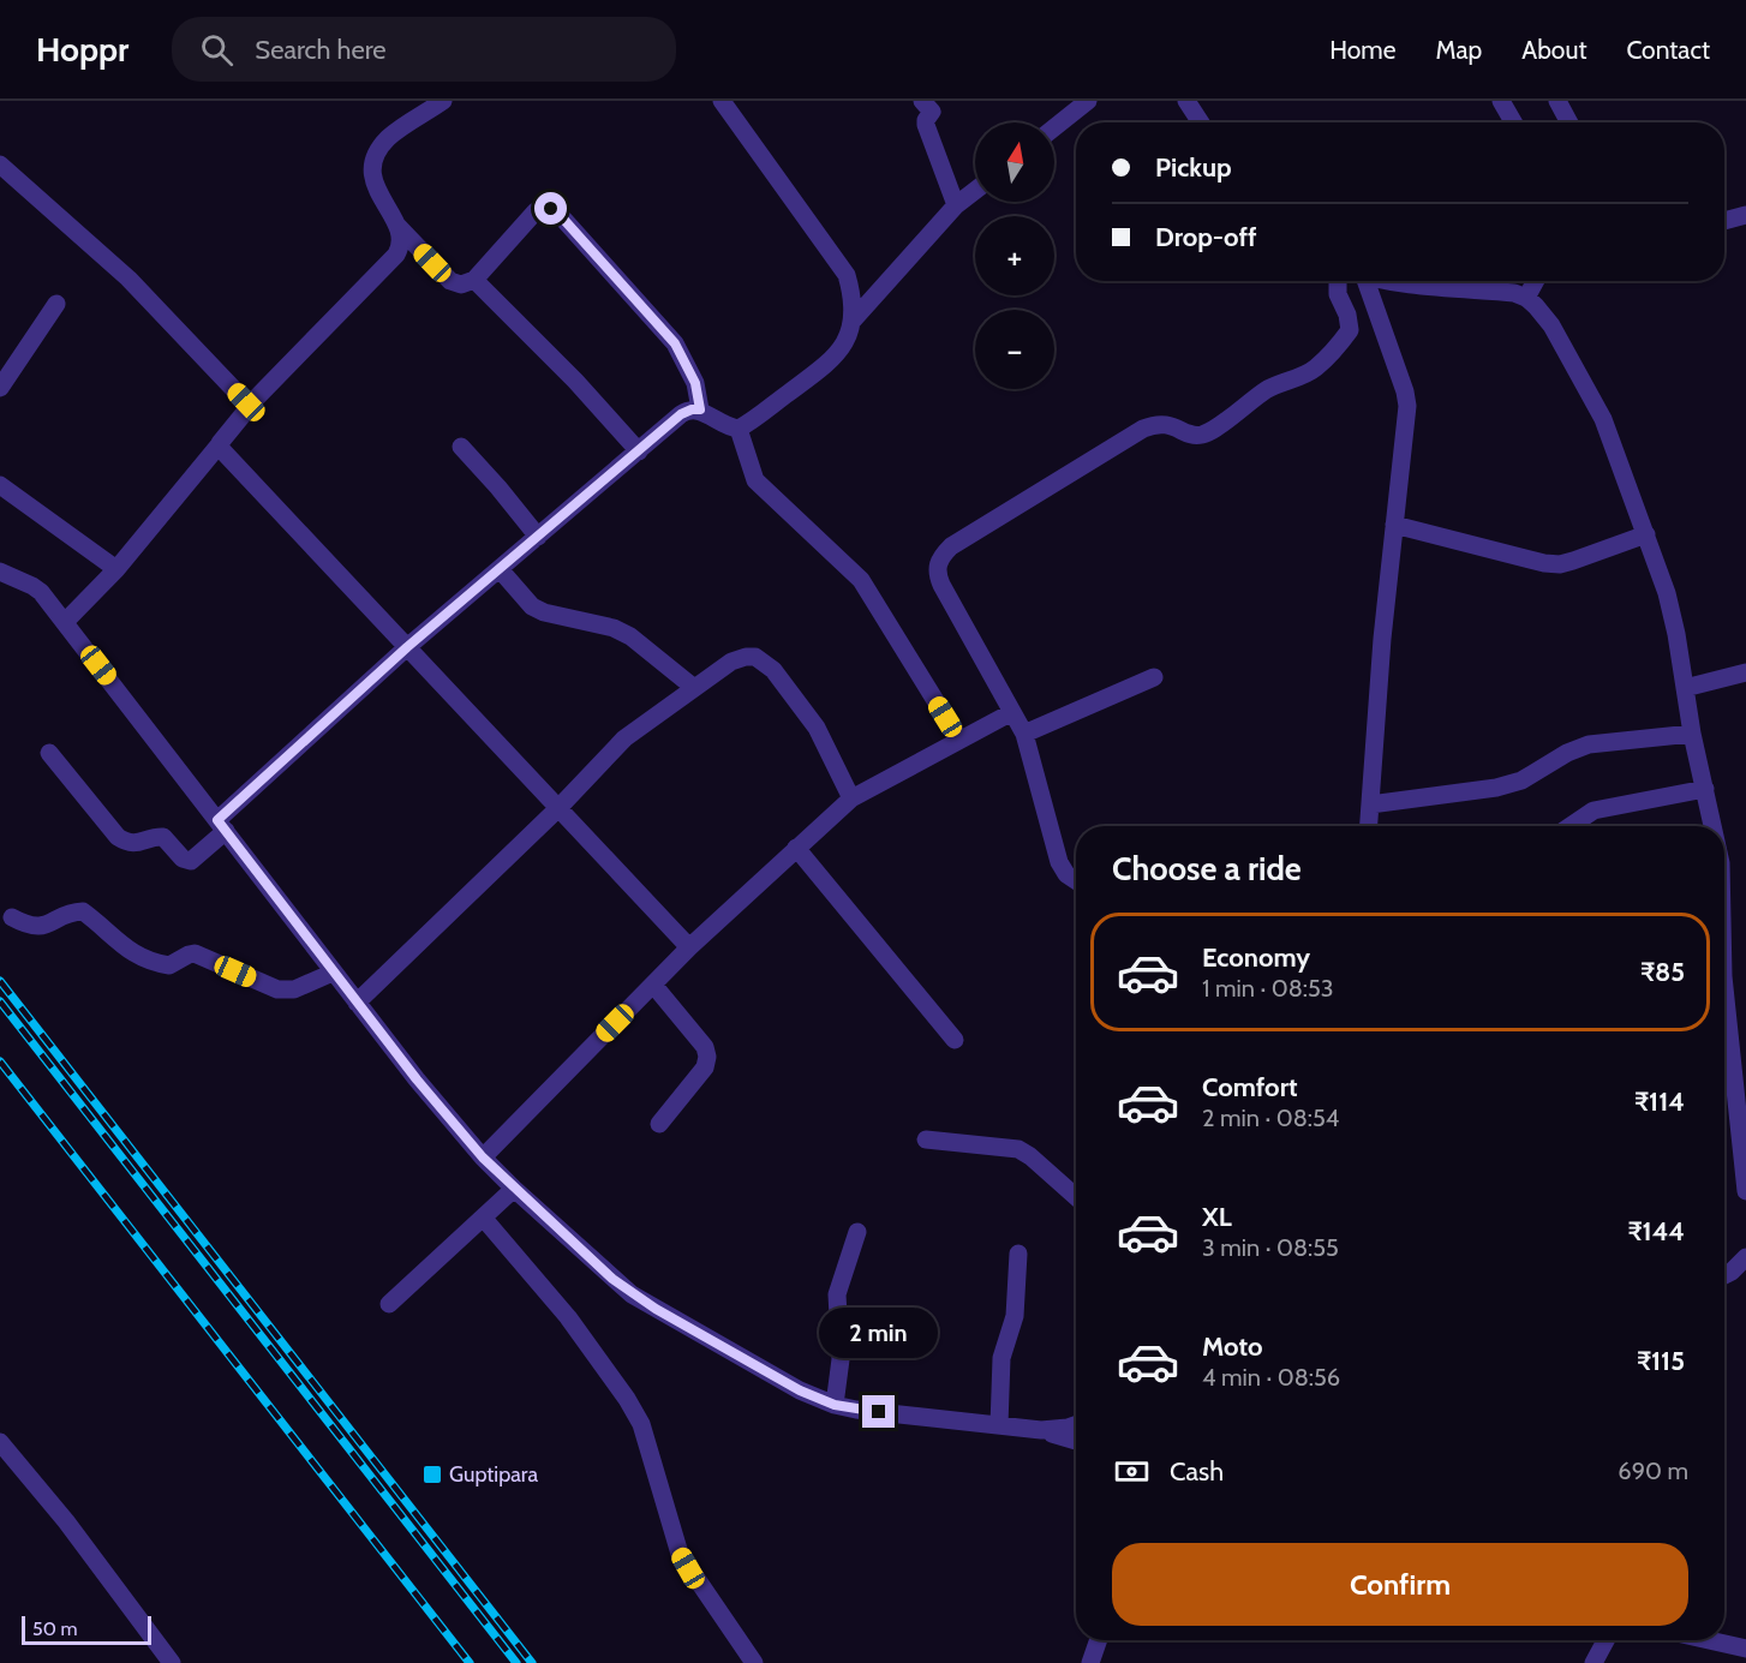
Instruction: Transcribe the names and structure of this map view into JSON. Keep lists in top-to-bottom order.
{
  "places": {
    "transit": ["Guptipara"]
  },
  "scale_bar": "50 m",
  "north": "top",
  "page": {
    "header": "Hoppr",
    "search": "Search here",
    "nav": [
      "Home",
      "Map",
      "About",
      "Contact"
    ],
    "map_buttons": ["+", "−"],
    "banner": ["Pickup", "Drop-off"],
    "heading": "Choose a ride",
    "list": [
      {
        "name": "Economy",
        "note": "1 min · 08:53",
        "value": "₹85"
      },
      {
        "name": "Comfort",
        "note": "2 min · 08:54",
        "value": "₹114"
      },
      {
        "name": "XL",
        "note": "3 min · 08:55",
        "value": "₹144"
      },
      {
        "name": "Moto",
        "note": "4 min · 08:56",
        "value": "₹115"
      }
    ],
    "bubble": "2 min",
    "pay": ["Cash", "690 m"],
    "buttons": "Confirm",
    "scale": "50 m"
  }
}
